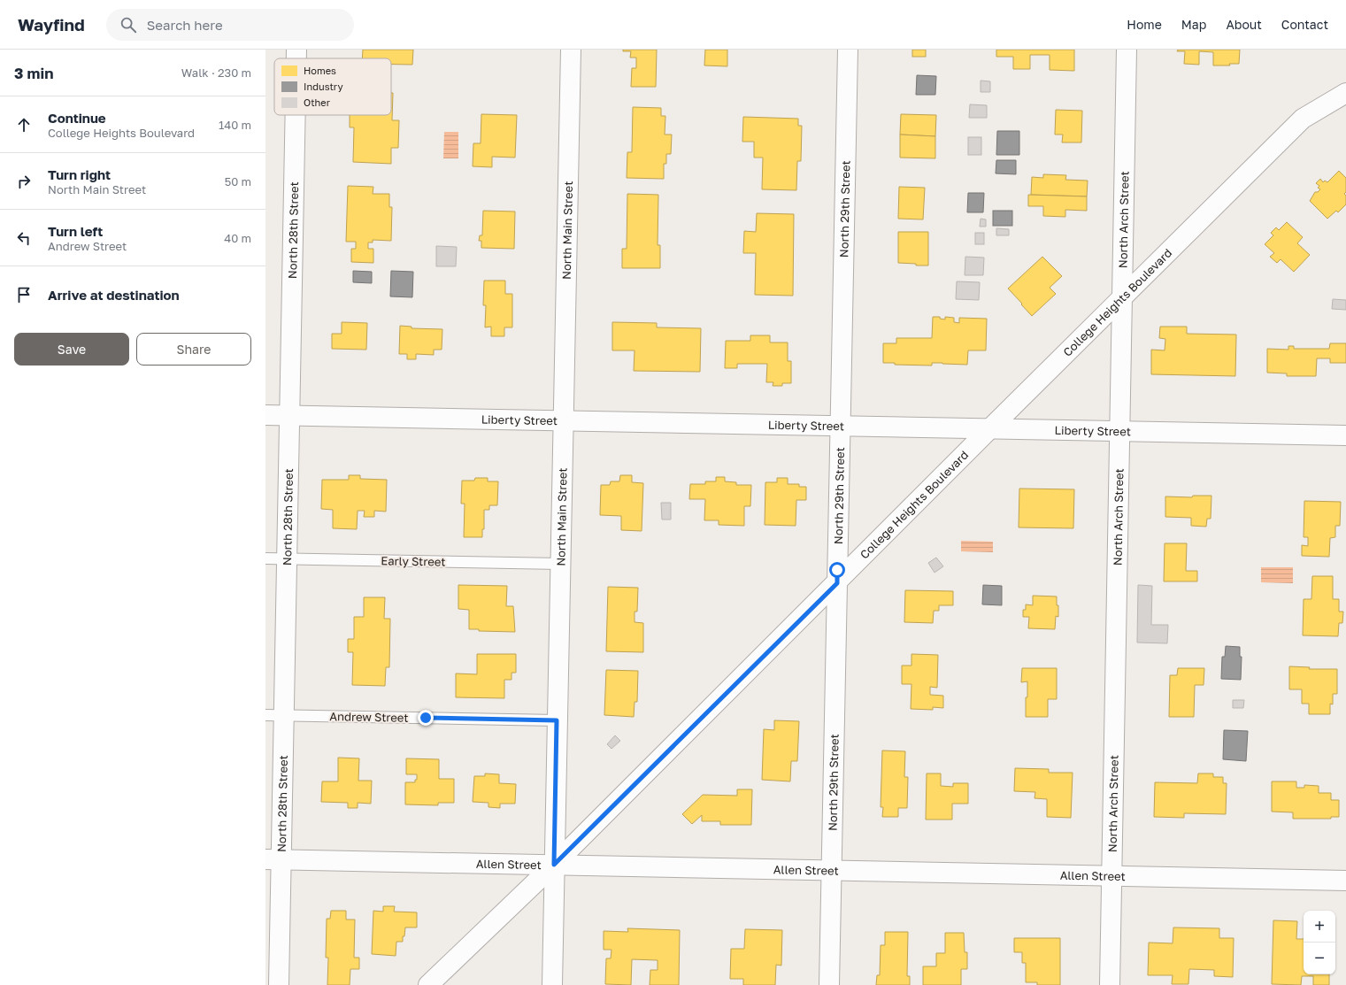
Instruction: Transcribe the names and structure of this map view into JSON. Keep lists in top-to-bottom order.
{
  "streets": {
    "street": [
      "North 29th Street",
      "North Arch Street",
      "North 28th Street",
      "North Main Street",
      "College Heights Boulevard",
      "Liberty Street",
      "Allen Street"
    ],
    "lane": ["Early Street", "Andrew Street"]
  },
  "crossings": [
    ["North 29th Street", "College Heights Boulevard"],
    ["North 29th Street", "Liberty Street"],
    ["North 29th Street", "Allen Street"],
    ["North Arch Street", "College Heights Boulevard"],
    ["North Arch Street", "Liberty Street"],
    ["North Arch Street", "Allen Street"],
    ["North 28th Street", "Liberty Street"],
    ["North 28th Street", "Early Street"],
    ["North 28th Street", "Andrew Street"],
    ["North 28th Street", "Allen Street"],
    ["North Main Street", "College Heights Boulevard"],
    ["North Main Street", "Liberty Street"],
    ["North Main Street", "Early Street"],
    ["North Main Street", "Andrew Street"],
    ["North Main Street", "Allen Street"],
    ["College Heights Boulevard", "Liberty Street"],
    ["College Heights Boulevard", "Allen Street"]
  ],
  "legend": ["Homes", "Industry", "Other"],
  "page": {
    "header": "Wayfind",
    "search": "Search here",
    "nav": [
      "Home",
      "Map",
      "About",
      "Contact"
    ],
    "heading": ["3 min", "Walk · 230 m"],
    "list": [
      ["Continue", "College Heights Boulevard", "140 m"],
      ["Turn right", "North Main Street", "50 m"],
      ["Turn left", "Andrew Street", "40 m"],
      "Arrive at destination"
    ],
    "buttons": ["Save", "Share"],
    "map_buttons": ["+", "−"]
  }
}
